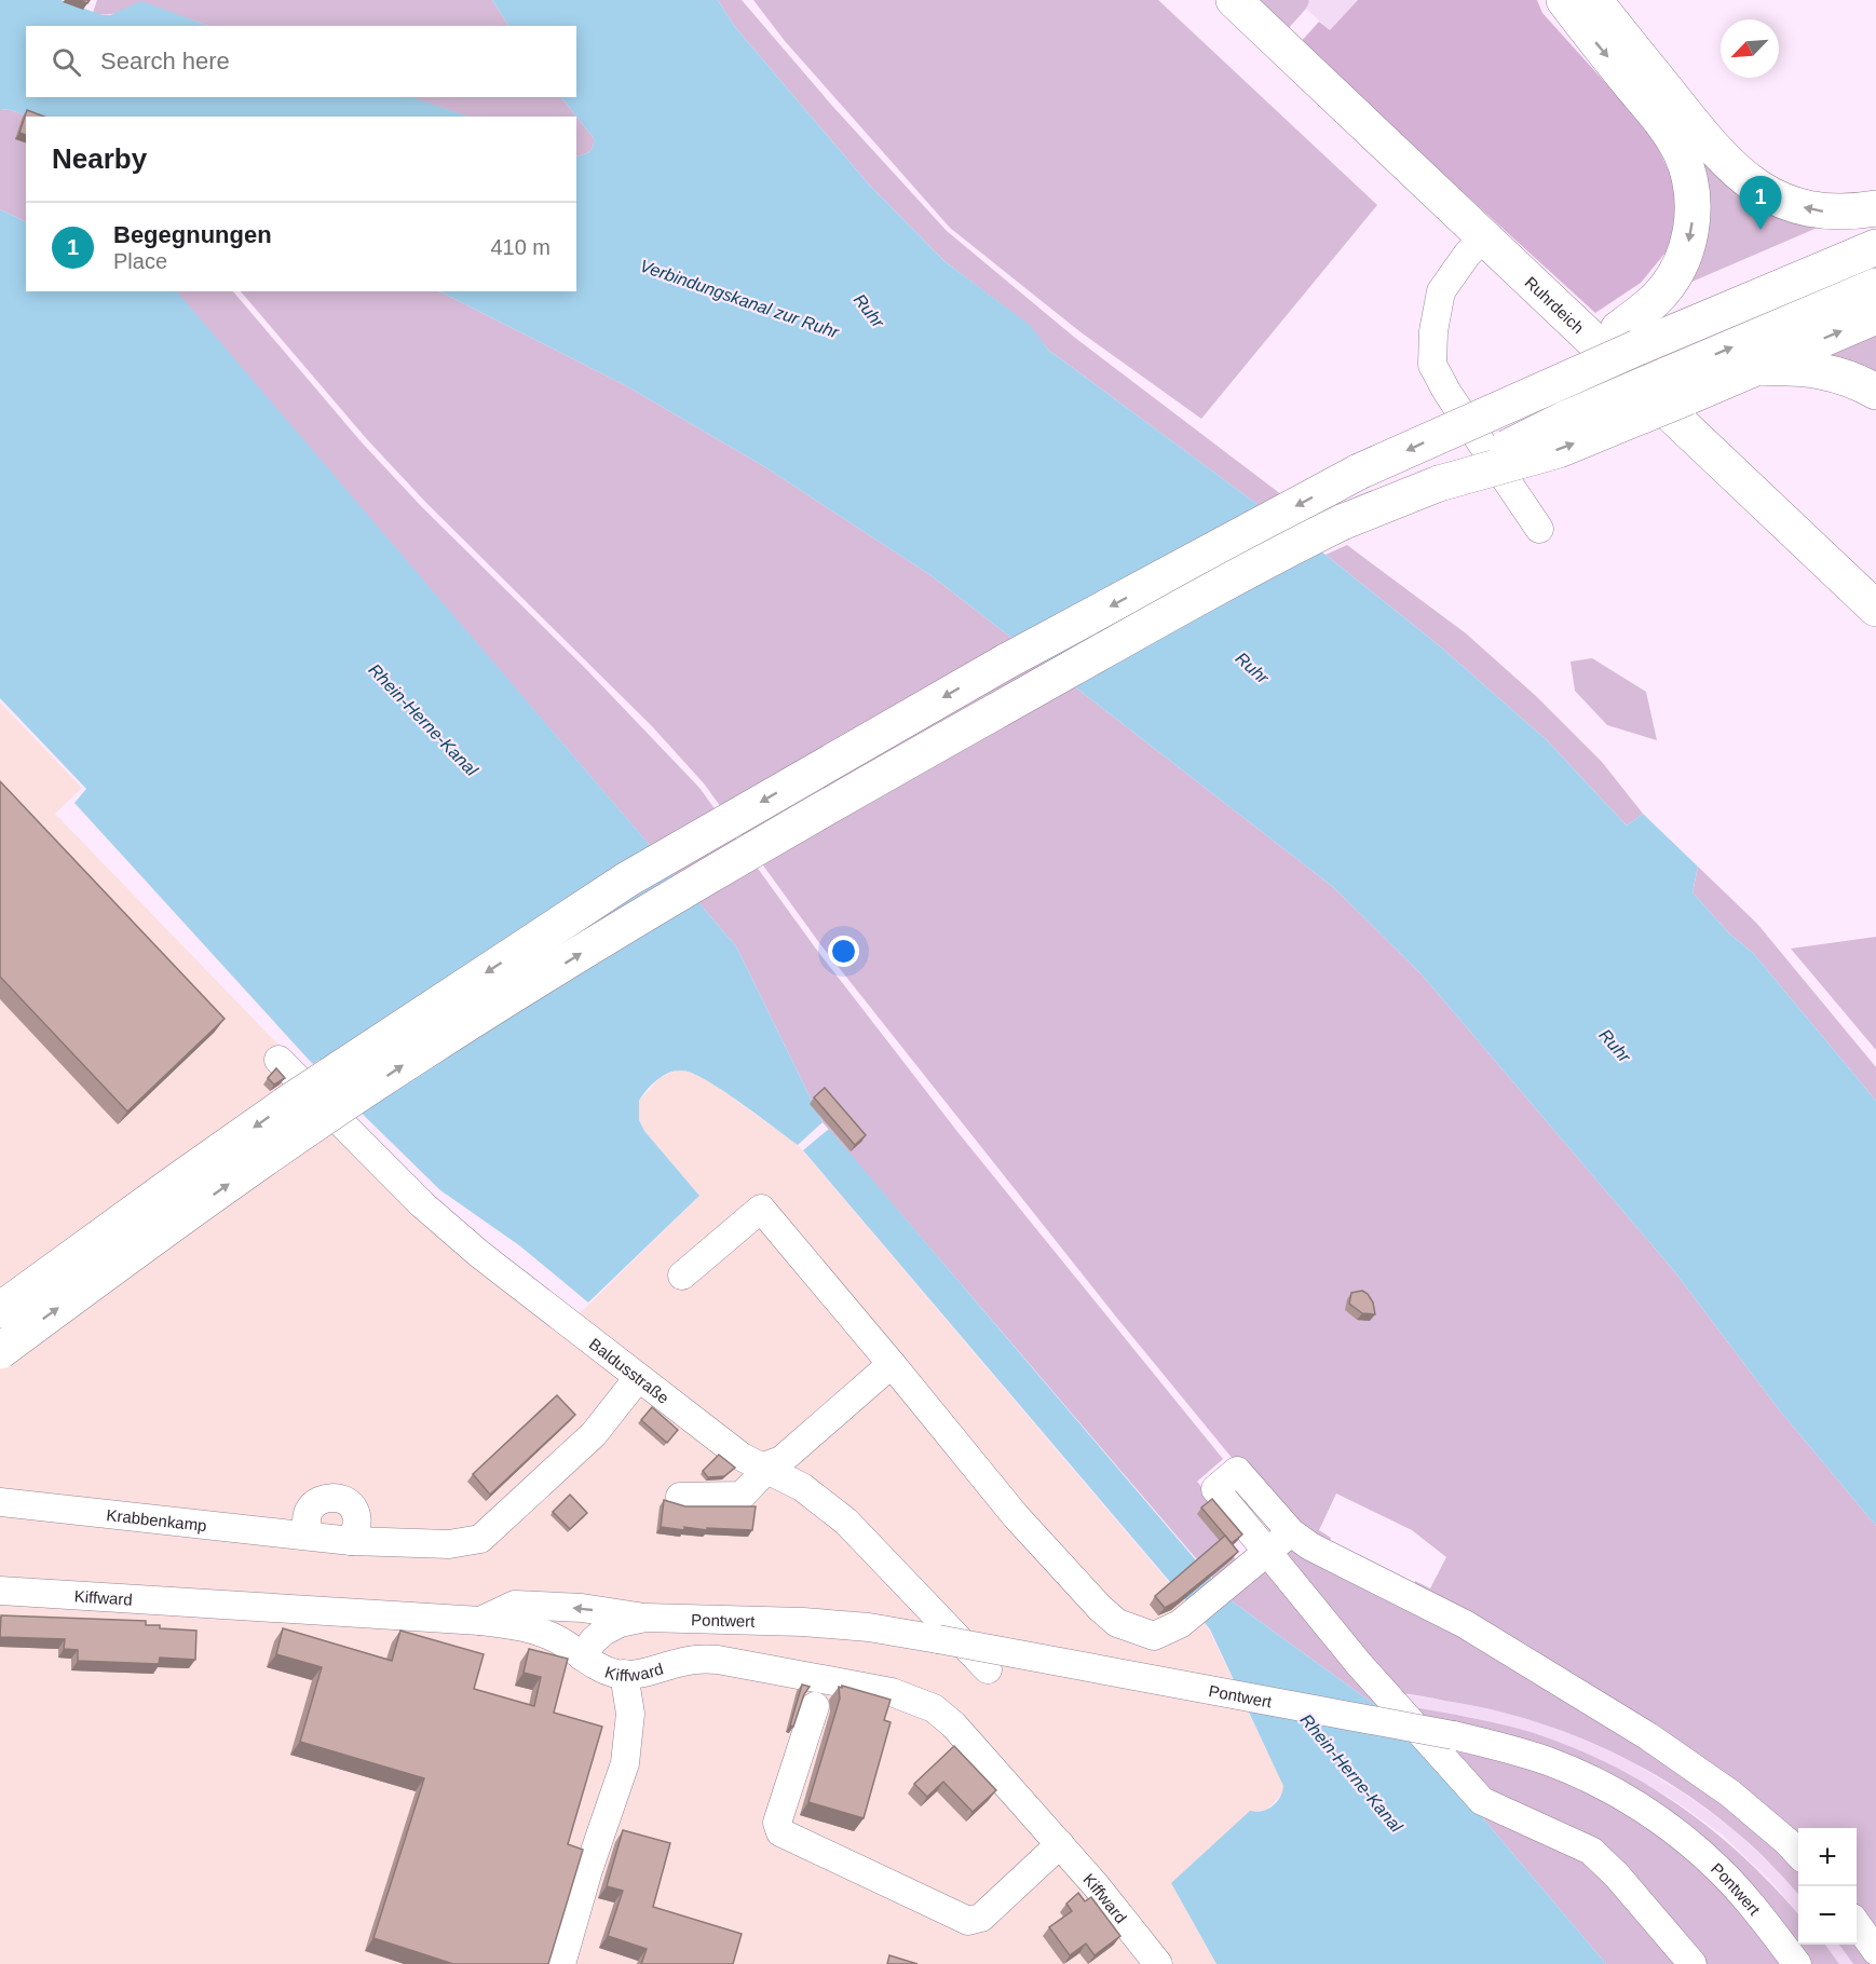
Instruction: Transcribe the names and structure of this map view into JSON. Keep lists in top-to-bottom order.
{
  "streets": {
    "main road": ["Ruhrdeich"],
    "street": [
      "Baldusstraße",
      "Krabbenkamp",
      "Kiffward",
      "Pontwert"
    ]
  },
  "crossings": [
    ["Baldusstraße", "Krabbenkamp"],
    ["Kiffward", "Pontwert"]
  ],
  "water": ["Verbindungskanal zur Ruhr", "Ruhr", "Rhein-Herne-Kanal"],
  "north": "bottom left",
  "page": {
    "search": "Search here",
    "heading": "Nearby",
    "pins": "1",
    "list": [
      {
        "mark": "1",
        "name": "Begegnungen",
        "note": "Place",
        "value": "410 m"
      }
    ],
    "map_buttons": ["+", "−"]
  }
}
